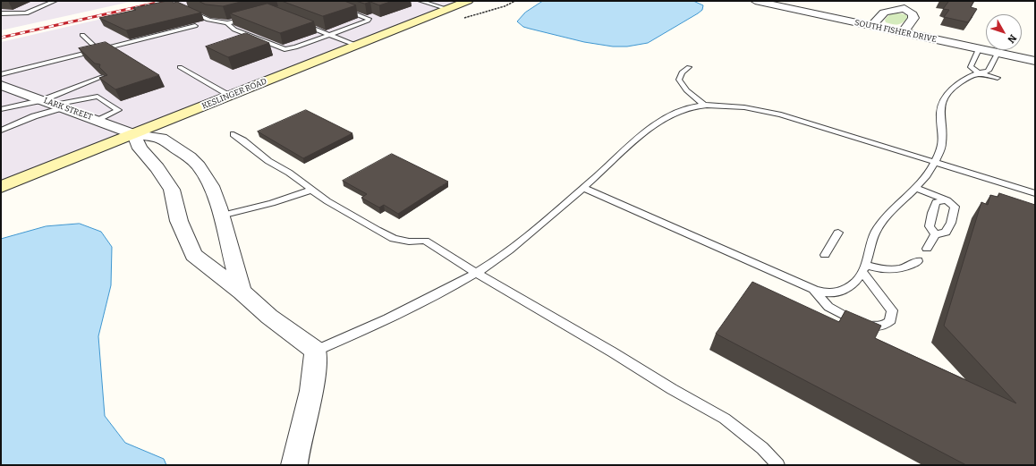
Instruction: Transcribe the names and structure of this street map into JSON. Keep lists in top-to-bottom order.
{
  "streets": {
    "main road": ["KESLINGER ROAD"],
    "street": ["SOUTH FISHER DRIVE", "LARK STREET"]
  },
  "crossings": [
    ["KESLINGER ROAD", "LARK STREET"]
  ],
  "north": "bottom right"
}
